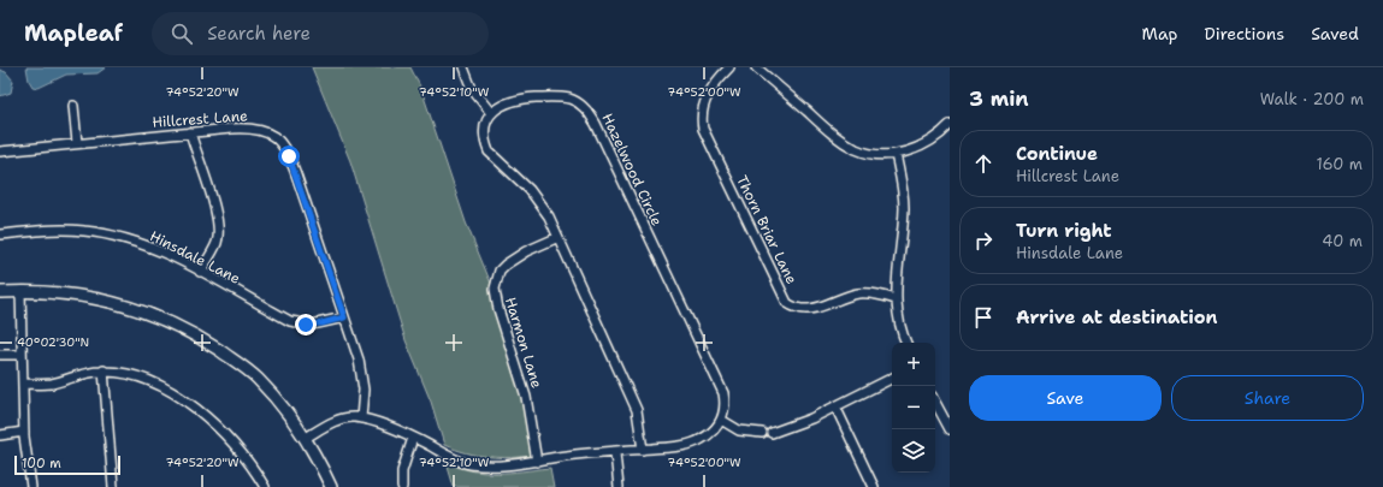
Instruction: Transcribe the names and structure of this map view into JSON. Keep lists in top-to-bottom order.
{
  "streets": {
    "street": [
      "Hillcrest Lane",
      "Hazelwood Circle",
      "Thorn Briar Lane",
      "Hinsdale Lane",
      "Harmon Lane"
    ]
  },
  "crossings": [
    ["Hillcrest Lane", "Hinsdale Lane"]
  ],
  "scale_bar": "100 m",
  "page": {
    "header": "Mapleaf",
    "search": "Search here",
    "nav": ["Map", "Directions", "Saved"],
    "heading": ["3 min", "Walk · 200 m"],
    "list": [
      ["Continue", "Hillcrest Lane", "160 m"],
      ["Turn right", "Hinsdale Lane", "40 m"],
      "Arrive at destination"
    ],
    "map_buttons": ["+", "−"],
    "buttons": ["Save", "Share"],
    "scale": "100 m"
  },
  "coordinates": [
    "74°52'20\"W",
    "74°52'10\"W",
    "74°52'00\"W",
    "40°02'30\"N"
  ]
}
